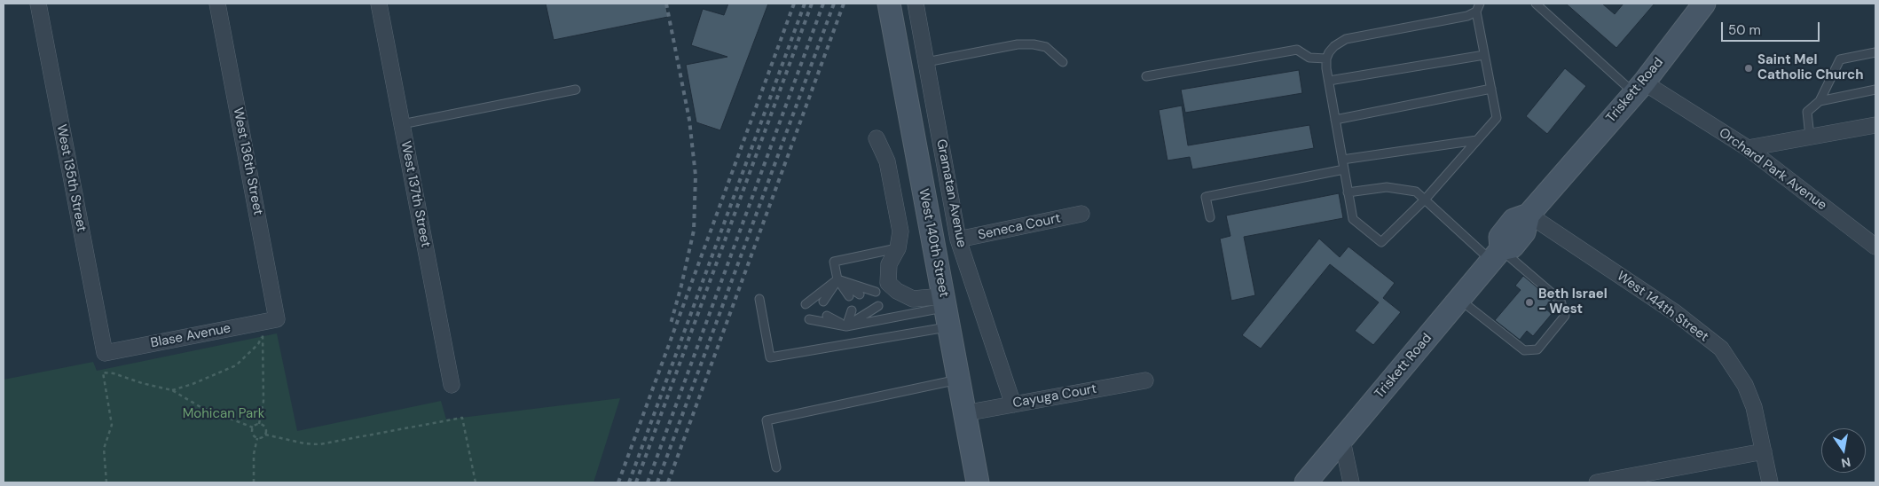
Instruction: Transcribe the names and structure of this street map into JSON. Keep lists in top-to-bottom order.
{
  "streets": {
    "main road": ["Triskett Road", "West 140th Street"],
    "street": [
      "West 136th Street",
      "Orchard Park Avenue",
      "West 135th Street",
      "Gramatan Avenue",
      "West 137th Street",
      "Seneca Court",
      "West 144th Street",
      "Blase Avenue",
      "Cayuga Court"
    ]
  },
  "crossings": [
    ["Triskett Road", "Orchard Park Avenue"],
    ["Triskett Road", "West 144th Street"],
    ["West 136th Street", "Blase Avenue"],
    ["West 135th Street", "Blase Avenue"],
    ["Gramatan Avenue", "Seneca Court"],
    ["Gramatan Avenue", "Cayuga Court"],
    ["West 140th Street", "Cayuga Court"]
  ],
  "parks": ["Mohican Park"],
  "places": ["Saint Mel Catholic Church", "Beth Israel - West"],
  "scale_bar": "50 m",
  "north": "bottom"
}
